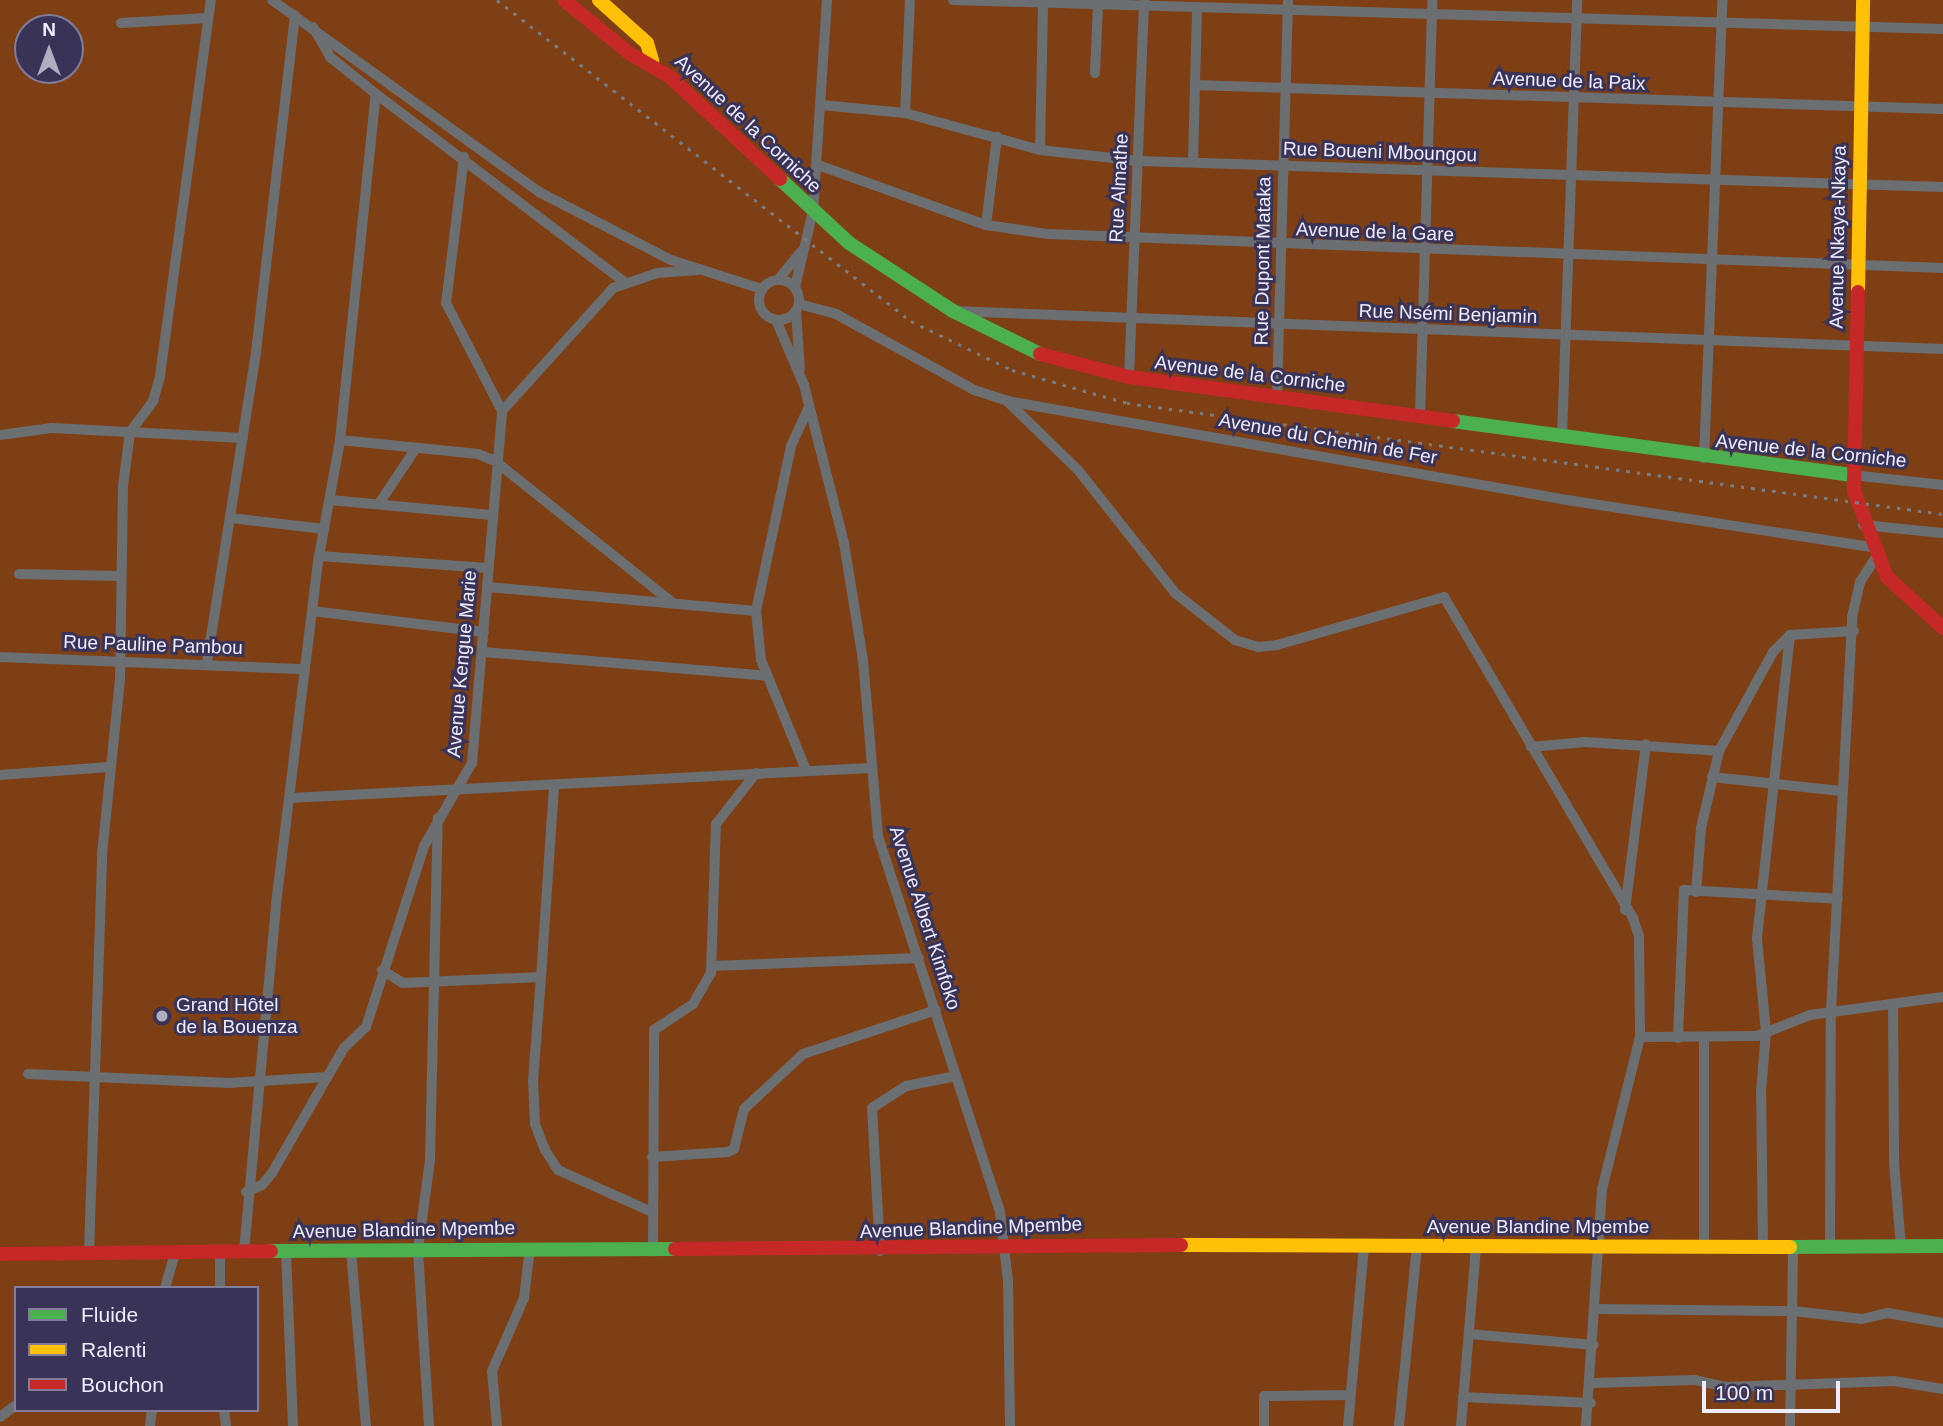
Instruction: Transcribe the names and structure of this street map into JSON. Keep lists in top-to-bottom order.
{
  "streets": {
    "street": [
      "Avenue de la Paix",
      "Avenue de la Corniche",
      "Rue Boueni Mboungou",
      "Rue Almathe",
      "Avenue de la Gare",
      "Avenue Nkaya-Nkaya",
      "Rue Dupont Mataka",
      "Rue Nsémi Benjamin",
      "Avenue du Chemin de Fer",
      "Rue Pauline Pambou",
      "Avenue Kengue Marie",
      "Avenue Albert Kimfoko",
      "Avenue Blandine Mpembe"
    ]
  },
  "crossings": [
    ["Avenue de la Paix", "Avenue Nkaya-Nkaya"],
    ["Avenue de la Paix", "Rue Dupont Mataka"],
    ["Avenue de la Corniche", "Rue Almathe"],
    ["Avenue de la Corniche", "Avenue Nkaya-Nkaya"],
    ["Avenue de la Corniche", "Rue Dupont Mataka"],
    ["Avenue de la Corniche", "Rue Nsémi Benjamin"],
    ["Rue Boueni Mboungou", "Rue Almathe"],
    ["Rue Boueni Mboungou", "Avenue Nkaya-Nkaya"],
    ["Rue Boueni Mboungou", "Rue Dupont Mataka"],
    ["Rue Almathe", "Avenue de la Gare"],
    ["Rue Almathe", "Rue Nsémi Benjamin"],
    ["Avenue de la Gare", "Avenue Nkaya-Nkaya"],
    ["Avenue de la Gare", "Rue Dupont Mataka"],
    ["Avenue Nkaya-Nkaya", "Rue Nsémi Benjamin"],
    ["Avenue Nkaya-Nkaya", "Avenue du Chemin de Fer"],
    ["Rue Dupont Mataka", "Rue Nsémi Benjamin"],
    ["Avenue du Chemin de Fer", "Avenue Albert Kimfoko"],
    ["Avenue Albert Kimfoko", "Avenue Blandine Mpembe"]
  ],
  "places": ["Grand Hôtel de la Bouenza"],
  "legend": ["Fluide", "Ralenti", "Bouchon"],
  "scale_bar": "100 m",
  "north": "top"
}
